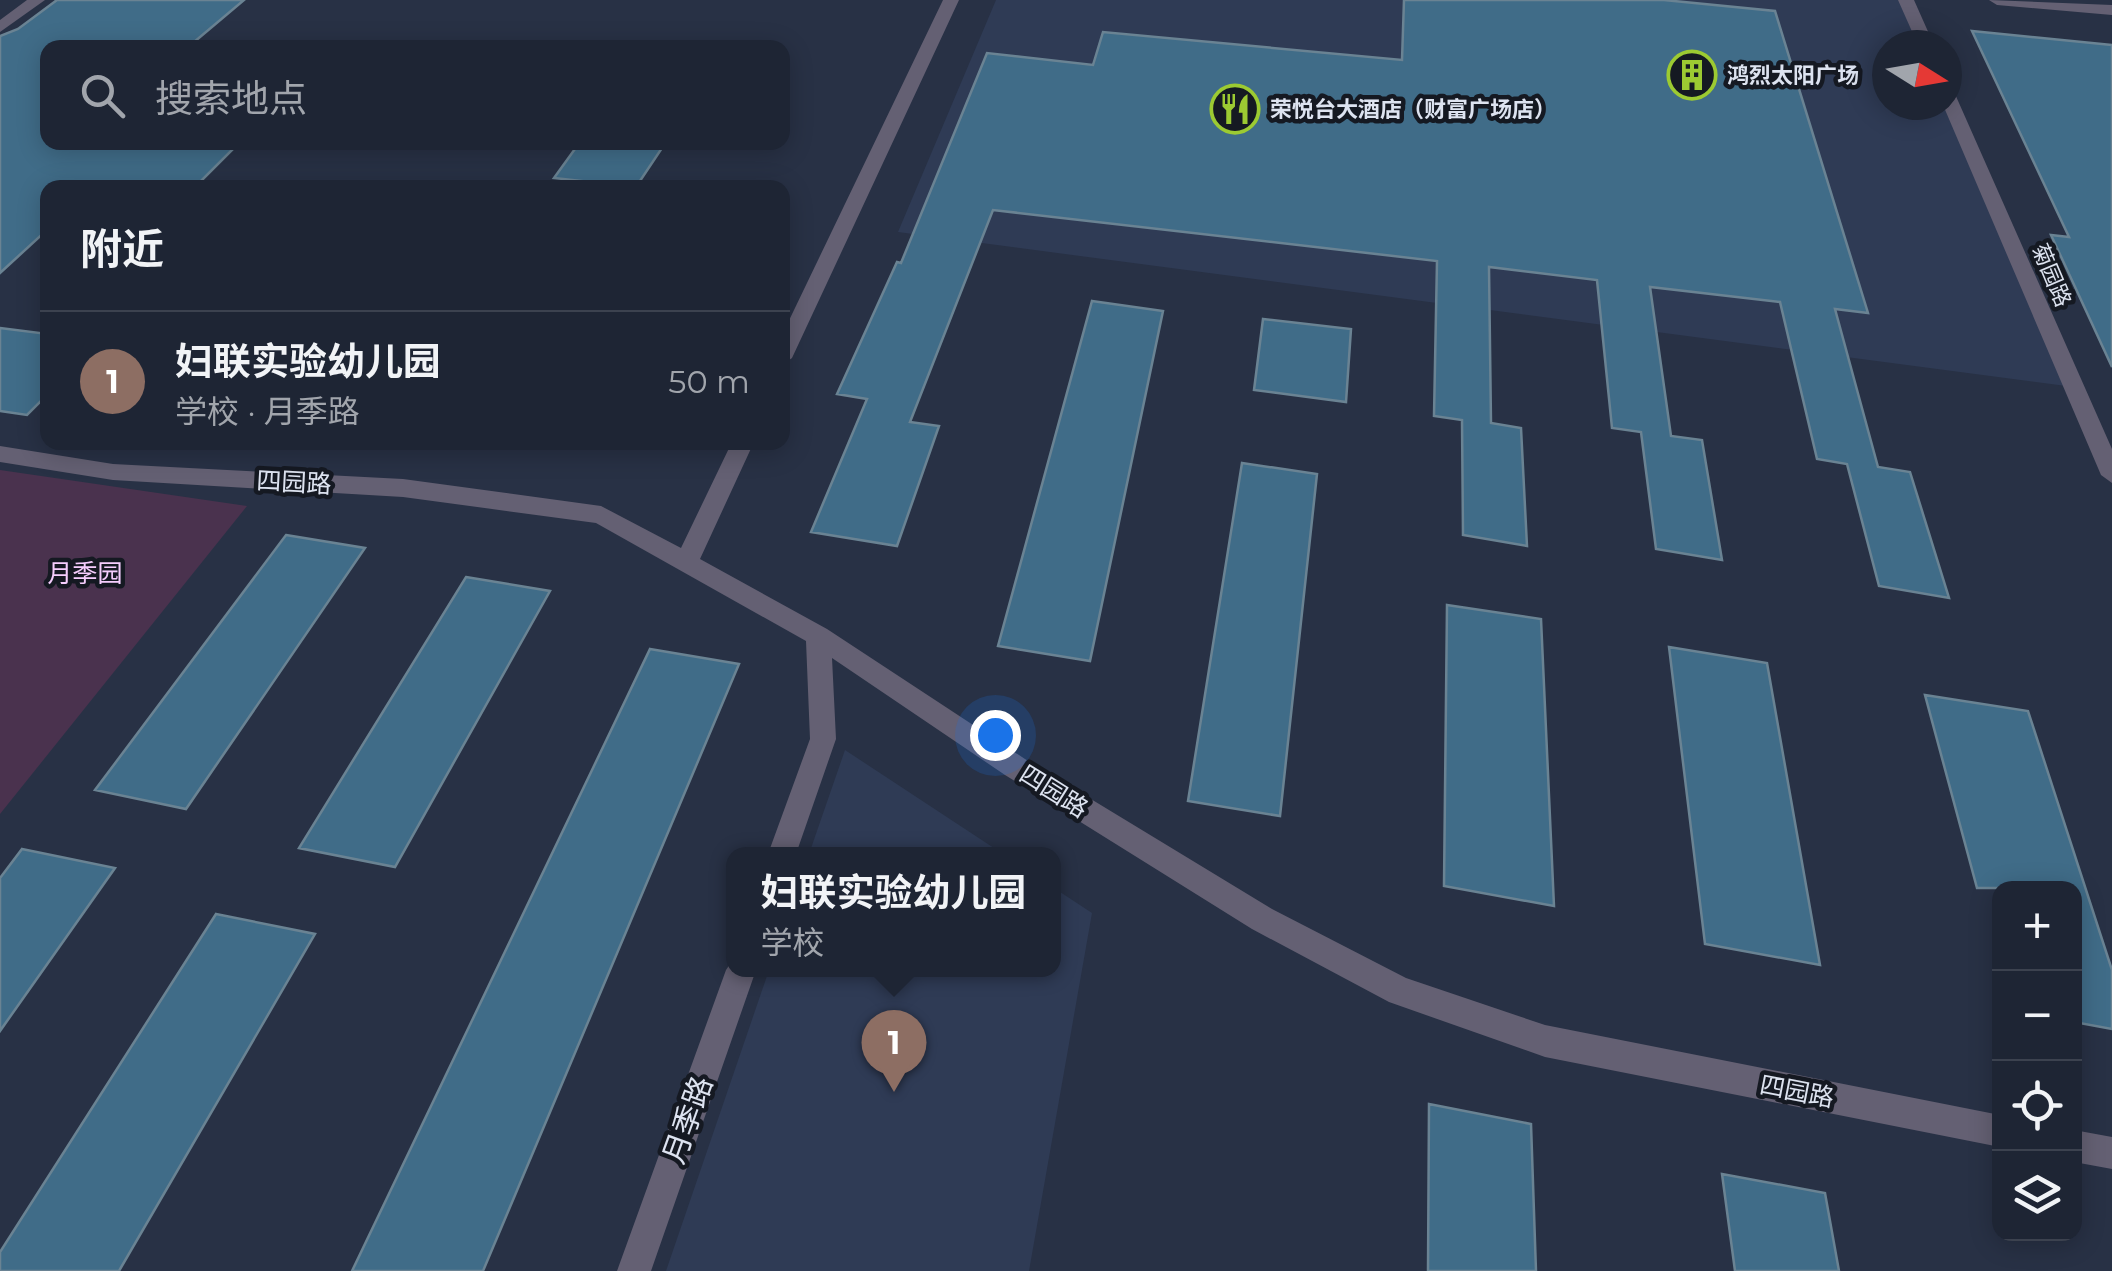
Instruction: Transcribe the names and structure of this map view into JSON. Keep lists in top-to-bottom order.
{
  "streets": {
    "street": ["菊园路", "四园路", "月季路"]
  },
  "parks": ["月季园"],
  "places": {
    "building": ["鸿烈太阳广场"],
    "restaurant": ["荣悦台大酒店（财富广场店）"]
  },
  "north": "right",
  "page": {
    "search": "搜索地点",
    "heading": "附近",
    "list": [
      {
        "mark": "1",
        "name": "妇联实验幼儿园",
        "note": "学校 · 月季路",
        "value": "50 m"
      }
    ],
    "popup": ["妇联实验幼儿园", "学校"],
    "map_buttons": ["+", "−"],
    "pins": "1"
  }
}
